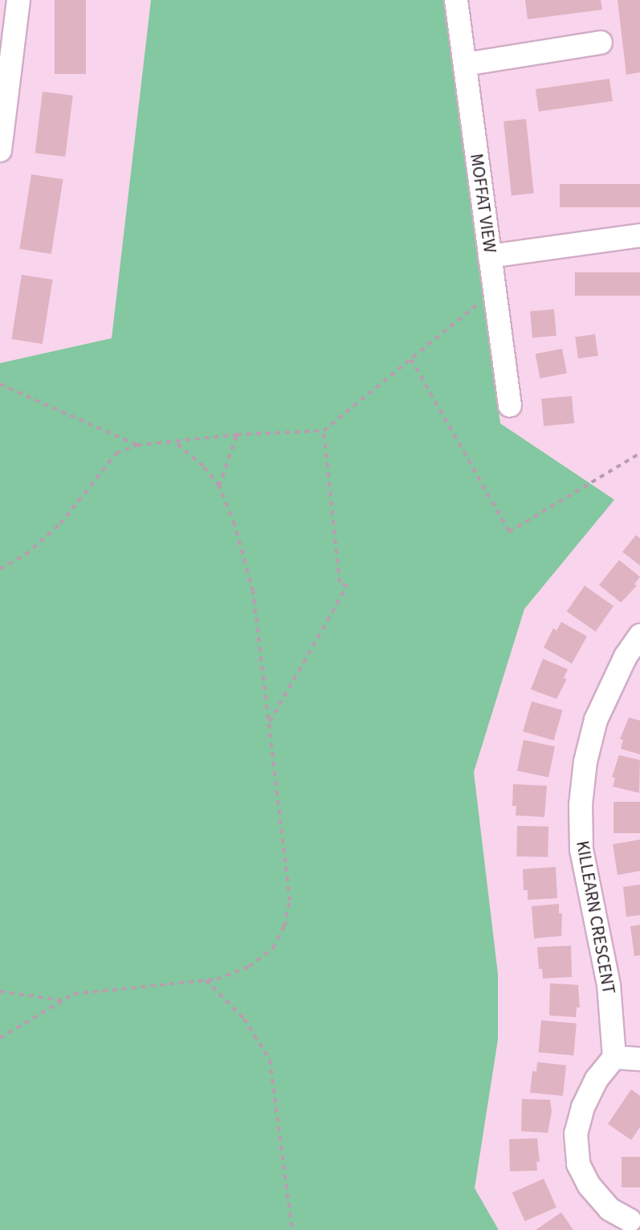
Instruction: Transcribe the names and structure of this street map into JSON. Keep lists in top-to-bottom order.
{
  "streets": {
    "street": ["MOFFAT VIEW", "KILLEARN CRESCENT"]
  }
}
